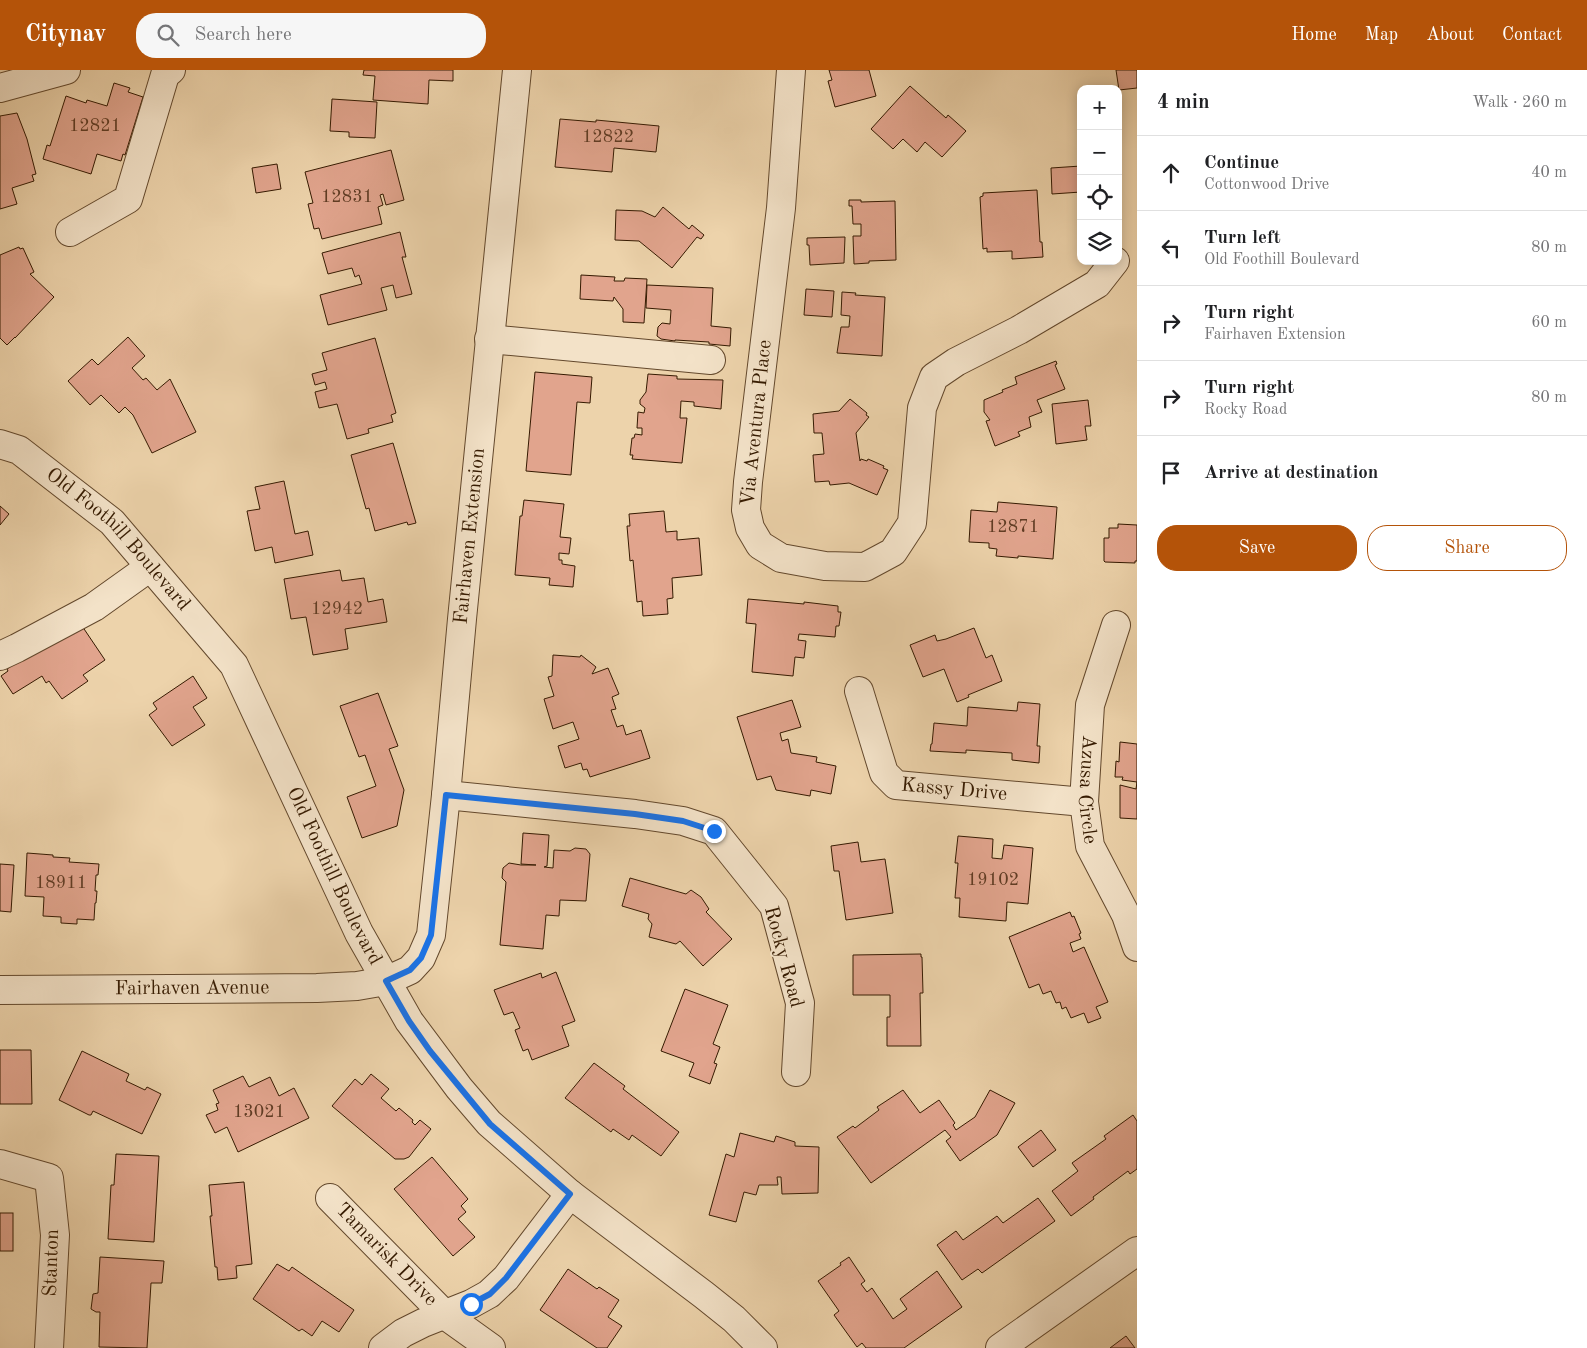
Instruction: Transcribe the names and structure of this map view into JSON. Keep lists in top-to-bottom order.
{
  "streets": {
    "street": [
      "Via Aventura Place",
      "Fairhaven Extension",
      "Old Foothill Boulevard",
      "Kassy Drive",
      "Azusa Circle",
      "Rocky Road",
      "Fairhaven Avenue",
      "Tamarisk Drive",
      "Stanton"
    ]
  },
  "crossings": [
    ["Fairhaven Extension", "Old Foothill Boulevard"],
    ["Fairhaven Extension", "Rocky Road"],
    ["Fairhaven Extension", "Fairhaven Avenue"],
    ["Old Foothill Boulevard", "Fairhaven Avenue"],
    ["Kassy Drive", "Azusa Circle"]
  ],
  "house_numbers": [
    "12821",
    "12822",
    "12831",
    "12871",
    "12942",
    "19102",
    "18911",
    "13021"
  ],
  "page": {
    "header": "Citynav",
    "search": "Search here",
    "nav": [
      "Home",
      "Map",
      "About",
      "Contact"
    ],
    "heading": ["4 min", "Walk · 260 m"],
    "map_buttons": ["+", "−"],
    "list": [
      ["Continue", "Cottonwood Drive", "40 m"],
      ["Turn left", "Old Foothill Boulevard", "80 m"],
      ["Turn right", "Fairhaven Extension", "60 m"],
      ["Turn right", "Rocky Road", "80 m"],
      "Arrive at destination"
    ],
    "buttons": ["Save", "Share"]
  }
}
